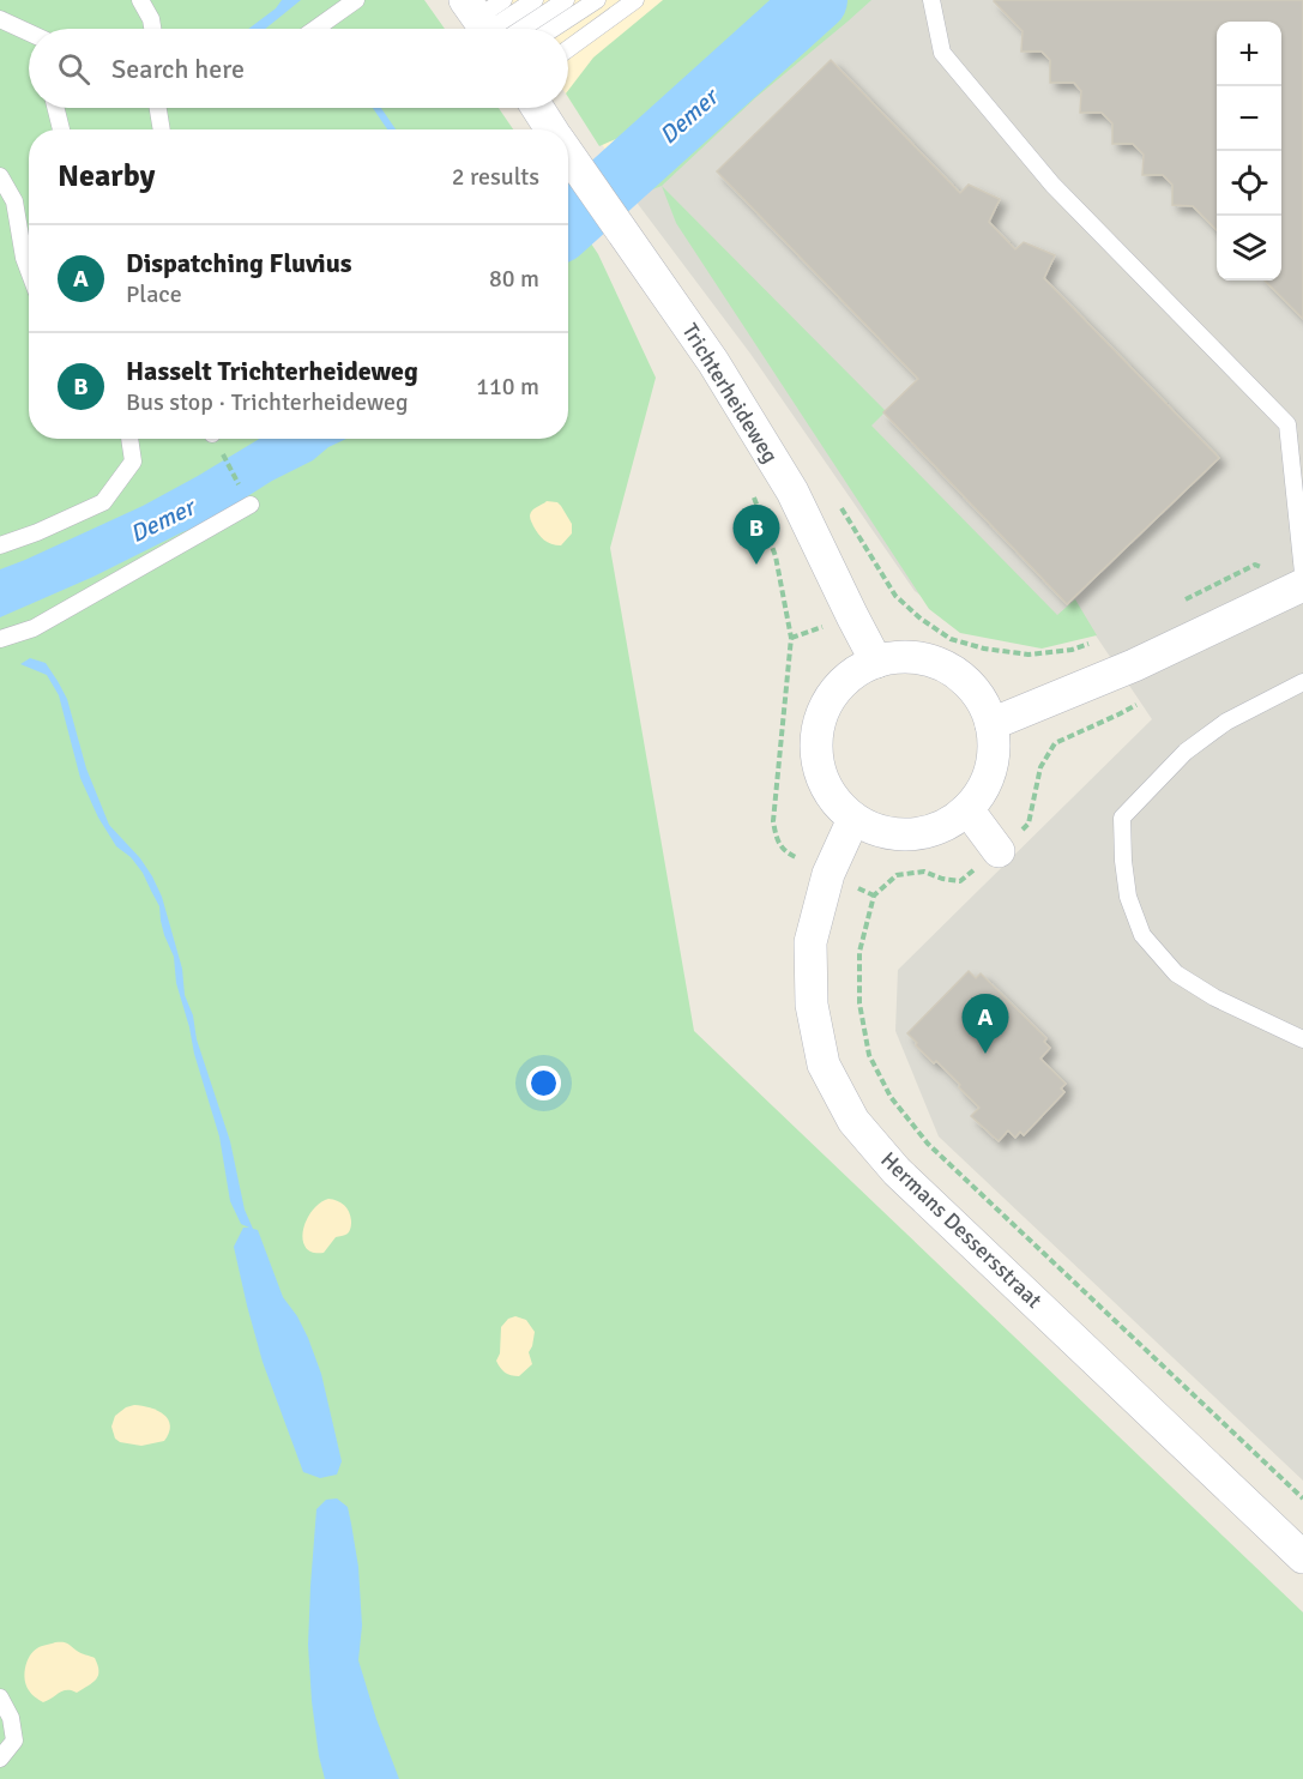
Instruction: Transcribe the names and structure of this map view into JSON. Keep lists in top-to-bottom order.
{
  "streets": {
    "street": ["Trichterheideweg", "Hermans Dessersstraat"]
  },
  "crossings": [
    ["Trichterheideweg", "Hermans Dessersstraat"]
  ],
  "water": ["Demer"],
  "page": {
    "map_buttons": ["+", "−"],
    "search": "Search here",
    "heading": ["Nearby", "2 results"],
    "list": [
      {
        "mark": "A",
        "name": "Dispatching Fluvius",
        "note": "Place",
        "value": "80 m"
      },
      {
        "mark": "B",
        "name": "Hasselt Trichterheideweg",
        "note": "Bus stop · Trichterheideweg",
        "value": "110 m"
      }
    ],
    "pins": ["B", "A"]
  }
}
